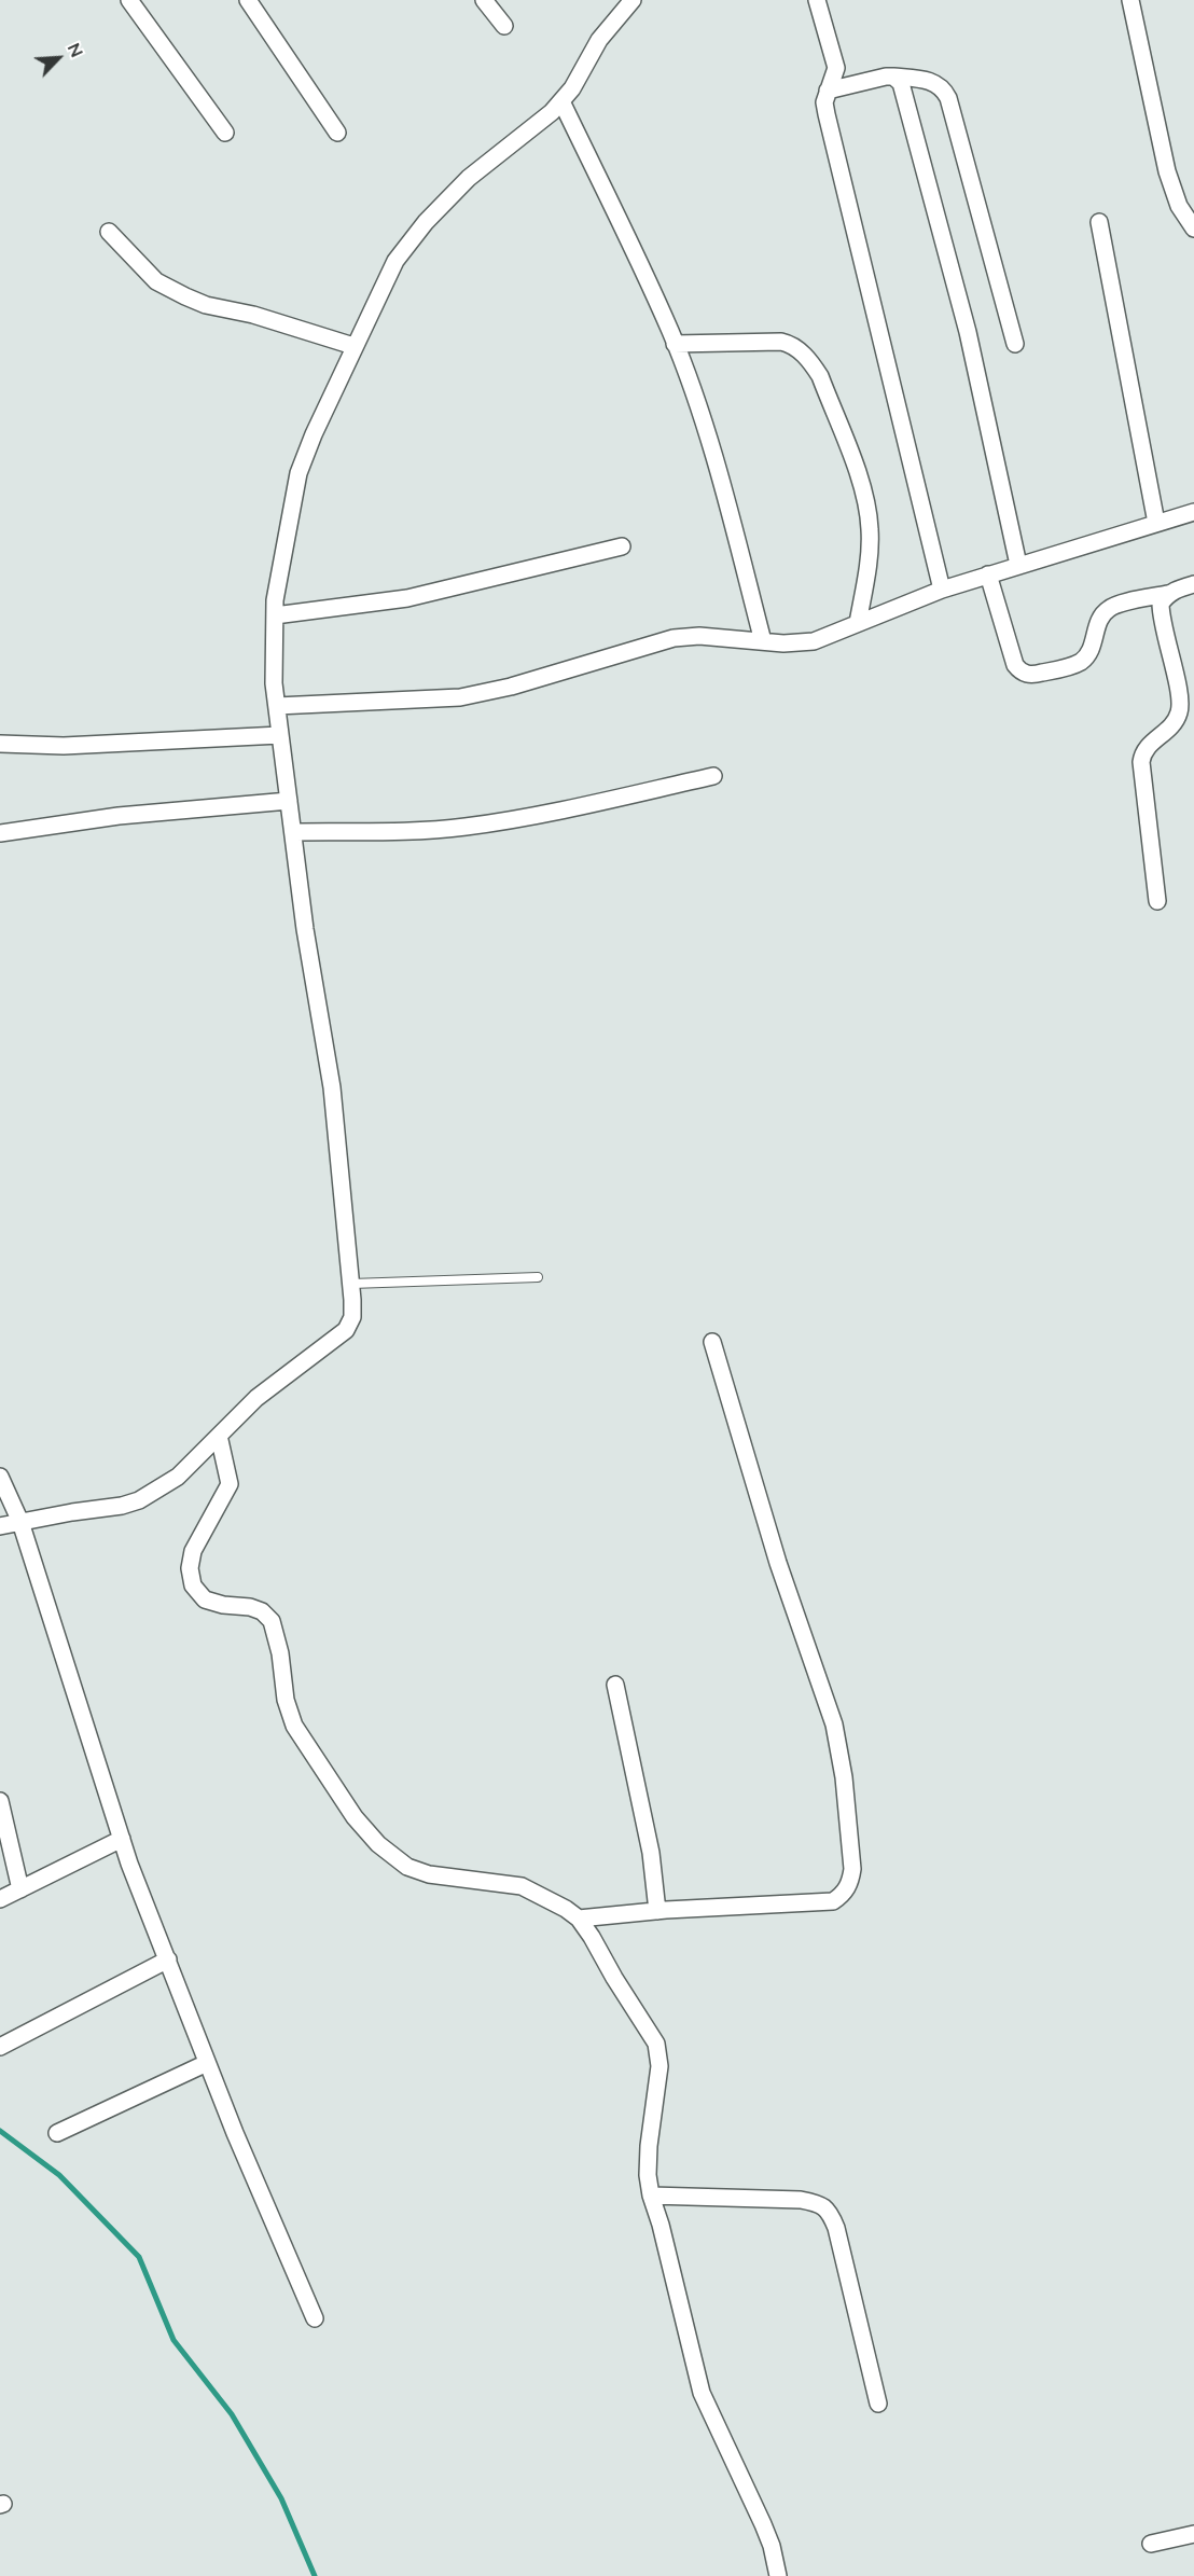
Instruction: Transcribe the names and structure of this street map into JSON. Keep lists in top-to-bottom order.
{
  "north": "top right"
}
